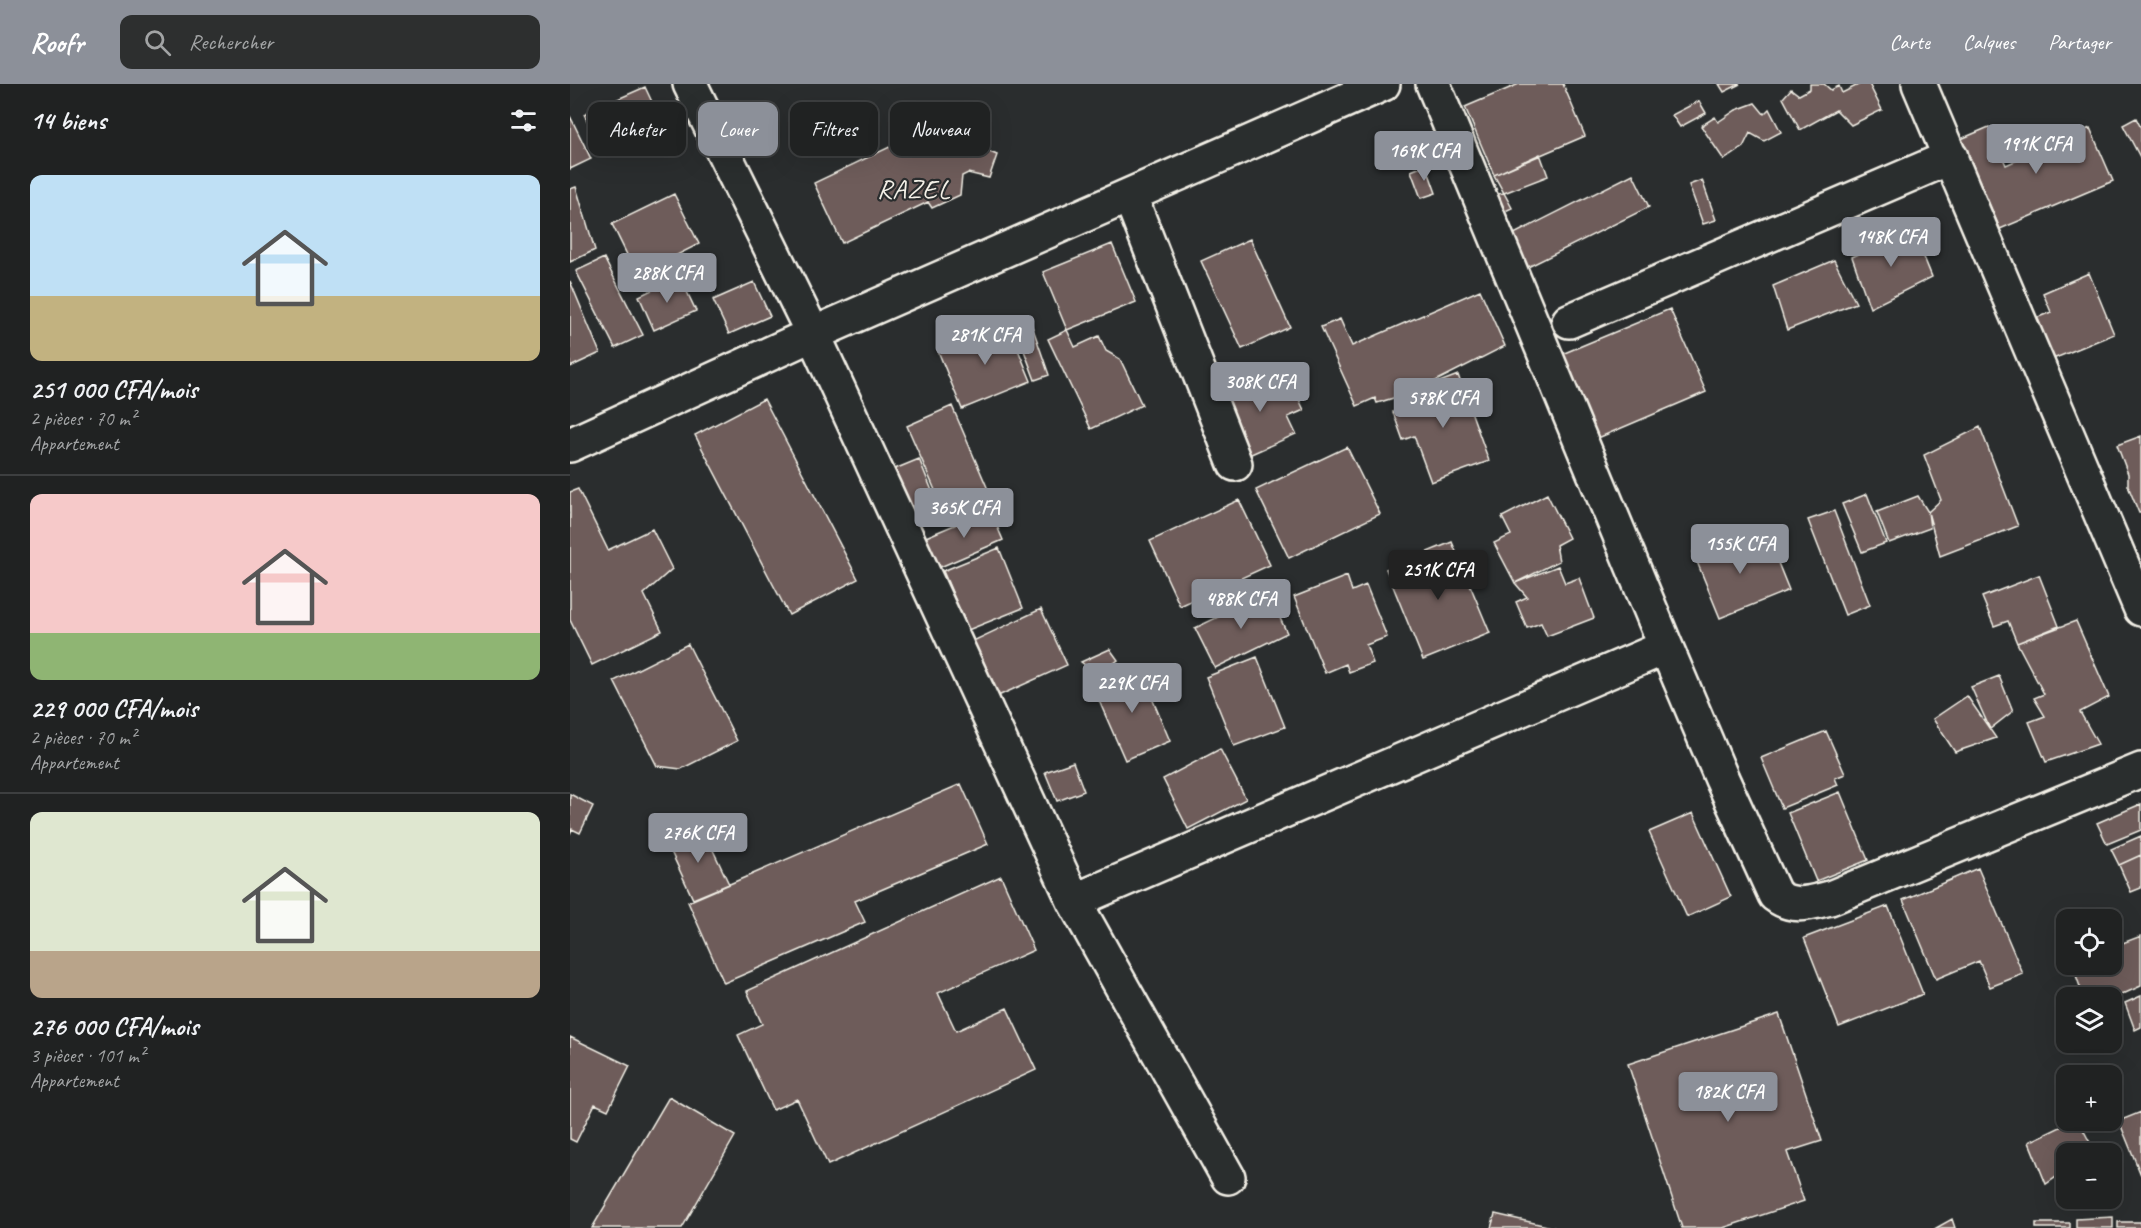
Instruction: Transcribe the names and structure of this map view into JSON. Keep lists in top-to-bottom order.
{
  "districts": ["RAZEL"],
  "page": {
    "header": "Roofr",
    "search": "Rechercher",
    "nav": ["Carte", "Calques", "Partager"],
    "heading": "14 biens",
    "chip": [
      "Acheter",
      "Louer",
      "Filtres",
      "Nouveau"
    ],
    "price": [
      "191K CFA",
      "169K CFA",
      "148K CFA",
      "288K CFA",
      "281K CFA",
      "308K CFA",
      "578K CFA",
      "365K CFA",
      "155K CFA",
      "251K CFA",
      "488K CFA",
      "229K CFA",
      "276K CFA",
      "182K CFA"
    ],
    "list": [
      {
        "name": "251 000 CFA/mois",
        "note": "2 pièces · 70 m² · Appartement"
      },
      {
        "name": "229 000 CFA/mois",
        "note": "2 pièces · 70 m² · Appartement"
      },
      {
        "name": "276 000 CFA/mois",
        "note": "3 pièces · 101 m² · Appartement"
      }
    ],
    "map_buttons": ["+", "−"]
  }
}
